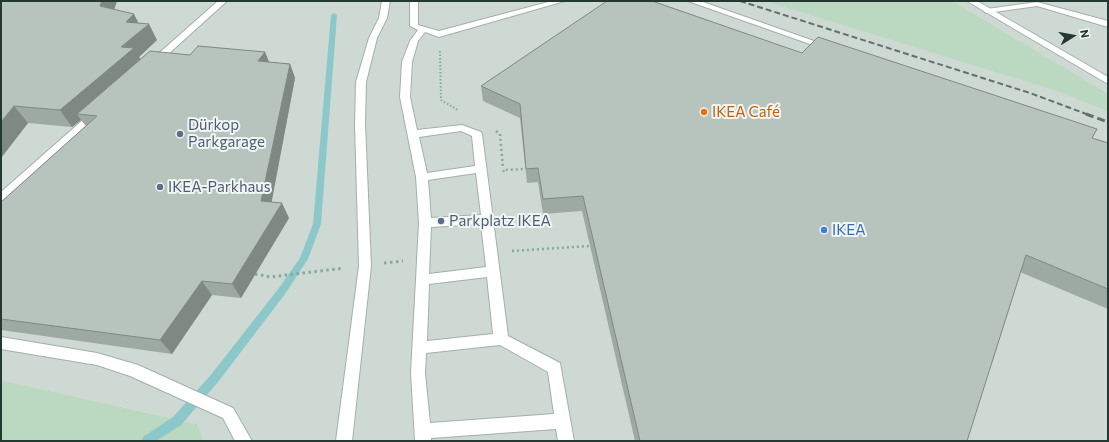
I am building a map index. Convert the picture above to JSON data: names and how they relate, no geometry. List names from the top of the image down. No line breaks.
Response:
{"places":["IKEA Café","Dürkop Parkgarage","IKEA-Parkhaus","Parkplatz IKEA","IKEA"],"north":"right"}
